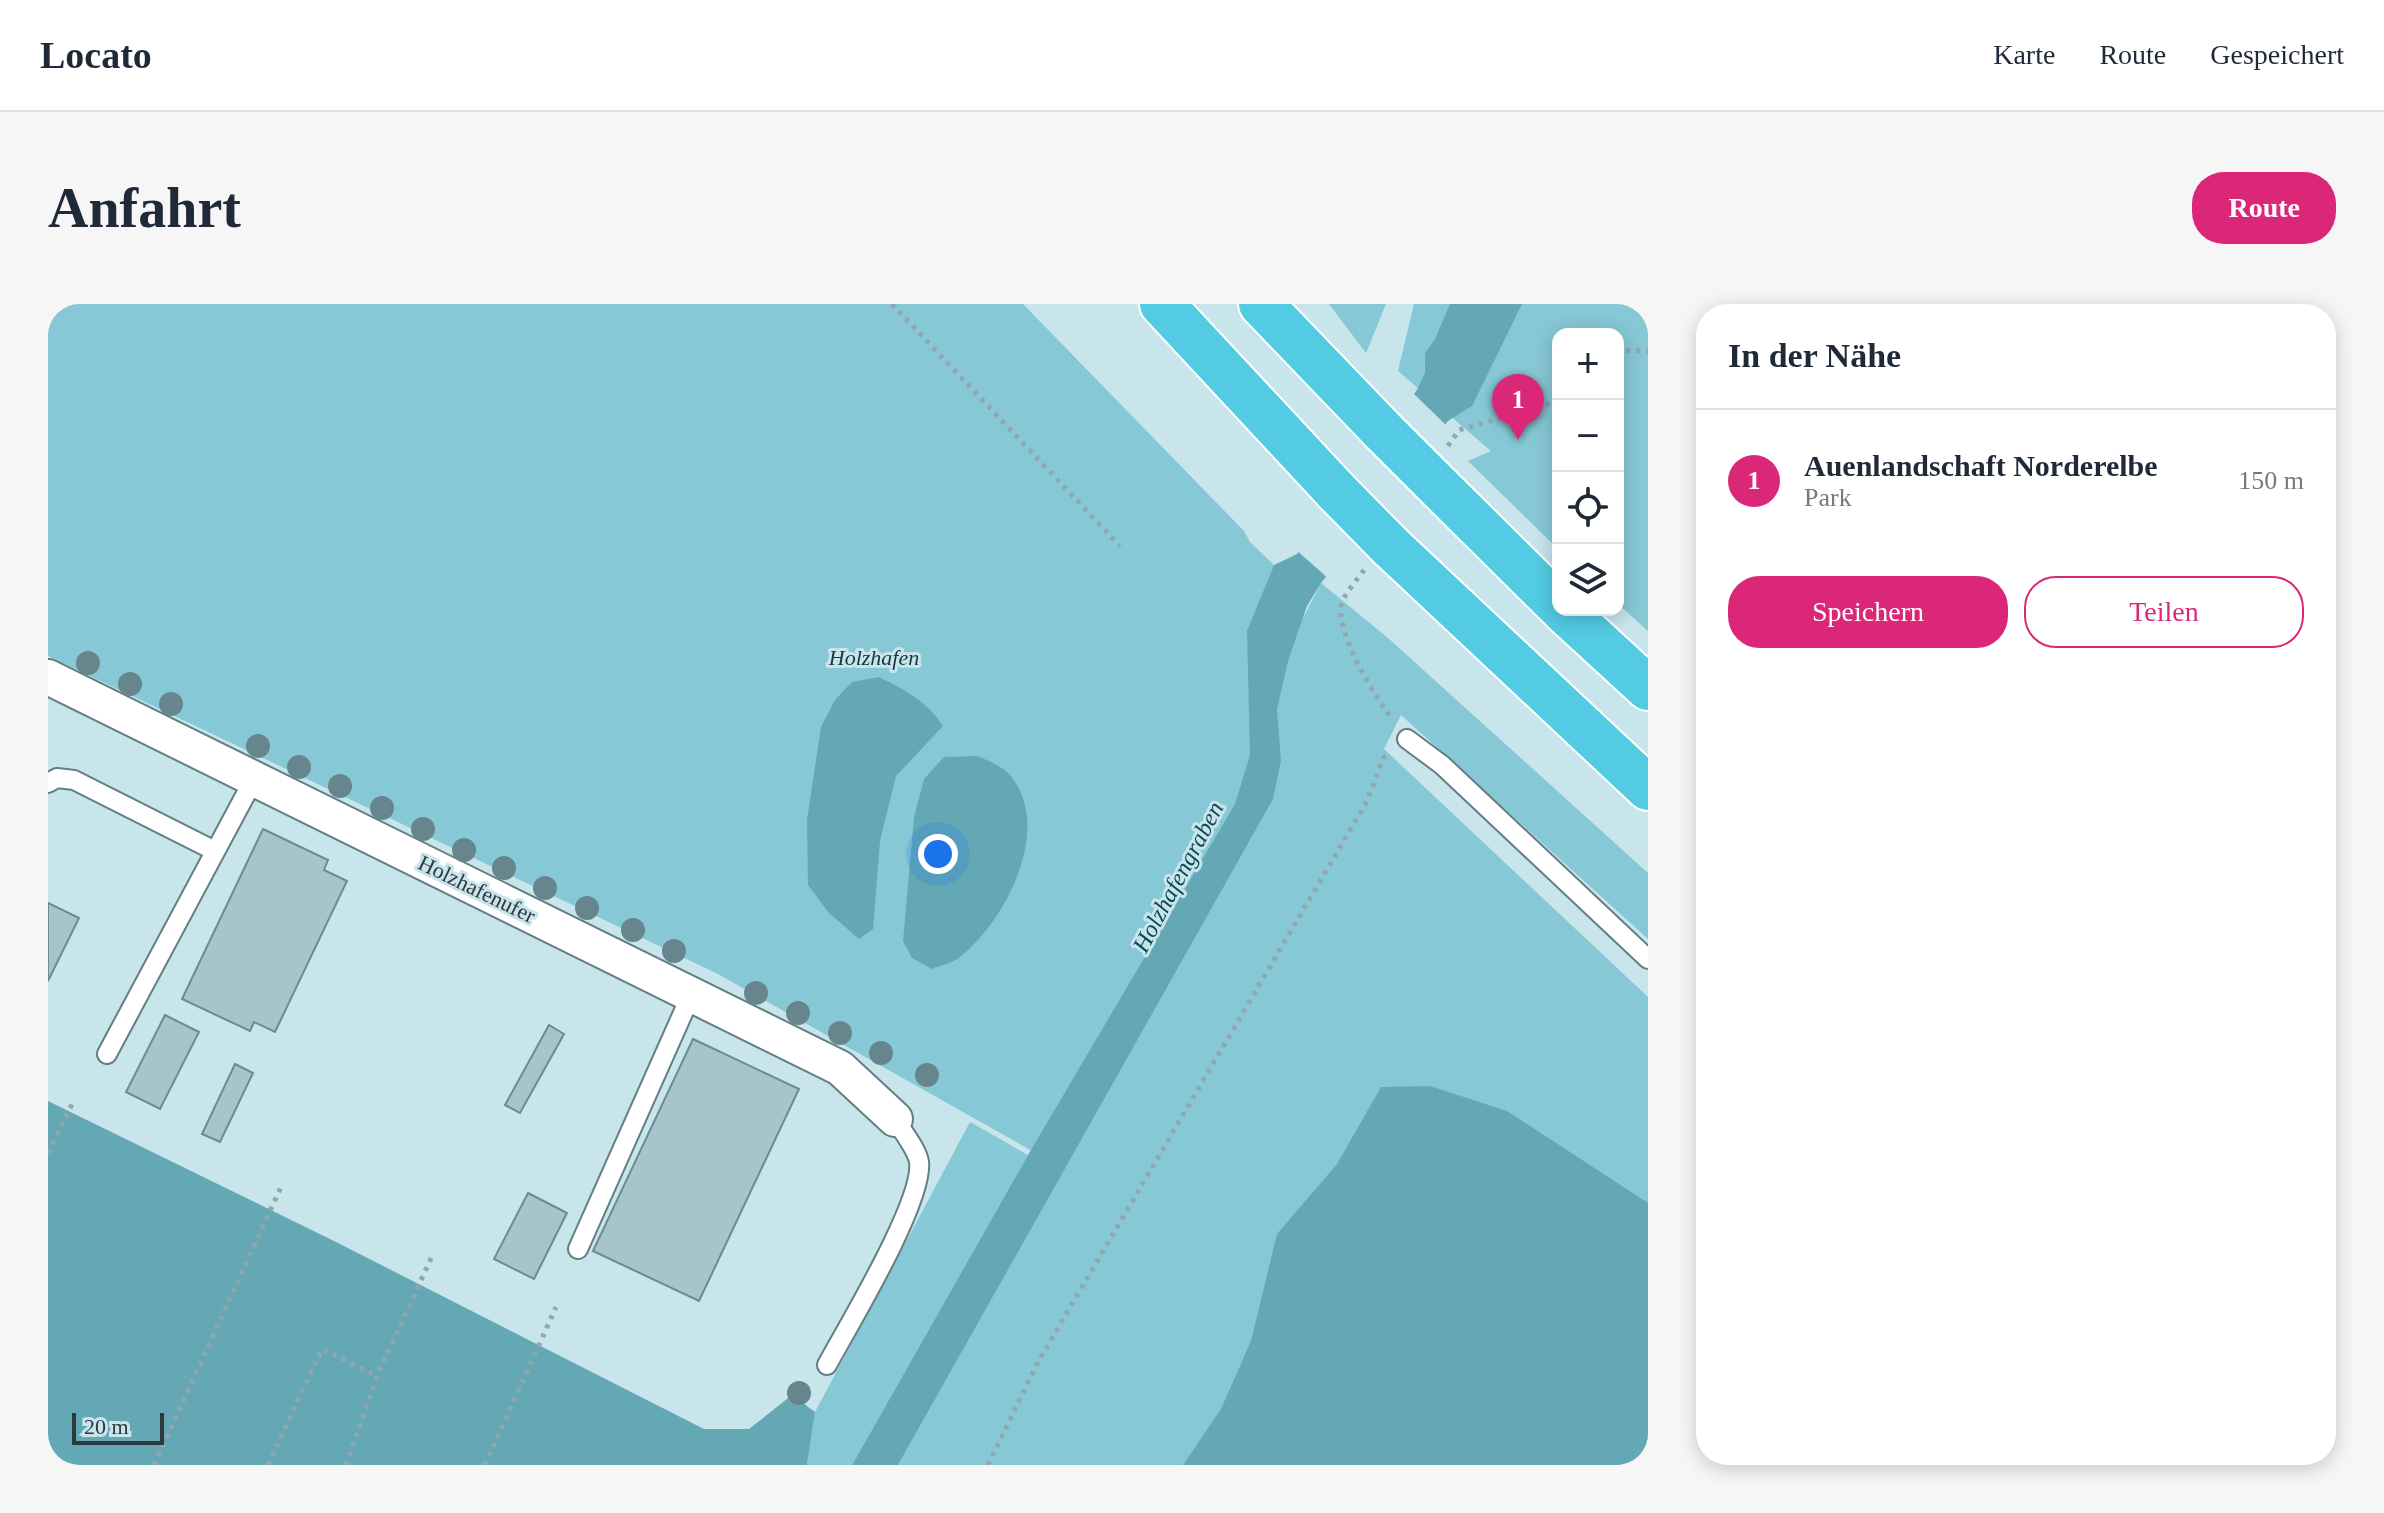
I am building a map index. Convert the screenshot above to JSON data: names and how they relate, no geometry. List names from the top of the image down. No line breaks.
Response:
{"streets":{"street":["Holzhafenufer"]},"water":["Holzhafengraben"],"parks":["Holzhafen"],"scale_bar":"20 m","page":{"header":"Locato","nav":["Karte","Route","Gespeichert"],"buttons":["Route",["Speichern","Teilen"]],"title":"Anfahrt","heading":"In der Nähe","map_buttons":["+","−"],"pins":"1","list":[{"mark":"1","name":"Auenlandschaft Norderelbe","note":"Park","value":"150 m"}],"scale":"20 m"}}
